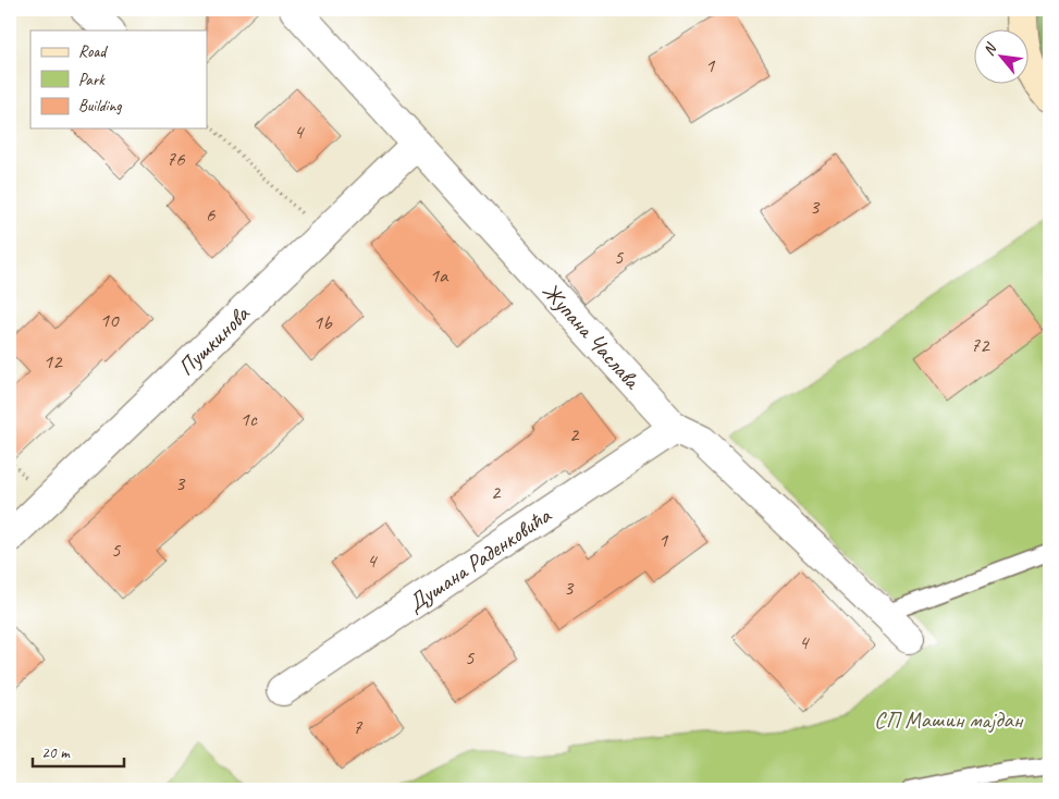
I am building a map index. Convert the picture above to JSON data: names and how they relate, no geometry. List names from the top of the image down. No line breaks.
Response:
{"streets":{"street":["Жупана Часлава","Пушкинова","Душана Раденковића"]},"crossings":[["Жупана Часлава","Пушкинова"],["Жупана Часлава","Душана Раденковића"]],"parks":["СП Машин мајдан"],"house_numbers":["1","4","76","3","6","5","1a","10","1b","72","12","1c","2","3","2","1","5","4","3","4","5","7"],"legend":["Road","Park","Building"],"scale_bar":"20 m","north":"top left"}
